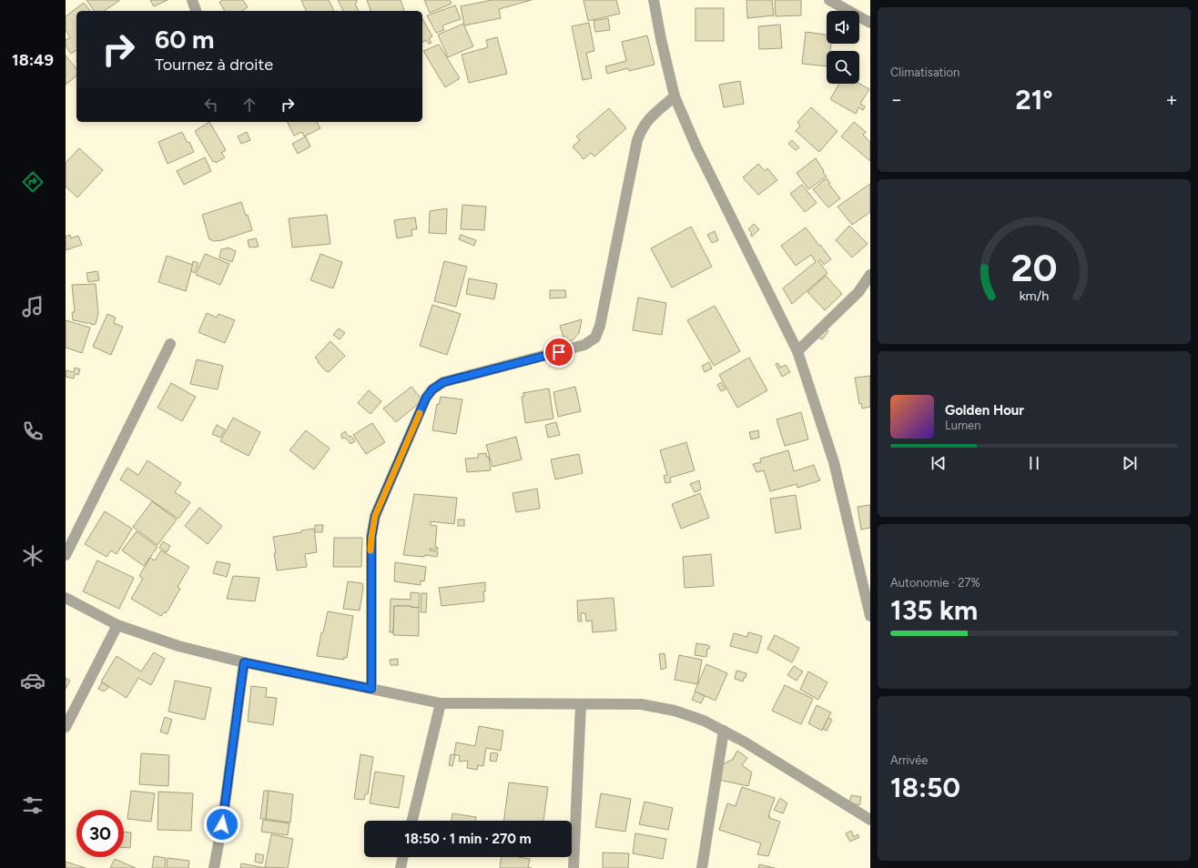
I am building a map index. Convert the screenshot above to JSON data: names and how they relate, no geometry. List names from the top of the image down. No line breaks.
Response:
{"page":{"tabs":"18:49","tile":["Climatisation",["Autonomie · 27%","135 km"],["Arrivée","18:50"]],"turn":["60 m","Tournez à droite"],"heat":["−","21°","+"],"song":["Golden Hour","Lumen"],"limit":"30","trip":"18:50 · 1 min · 270 m","gauge":["20","km/h"]}}
